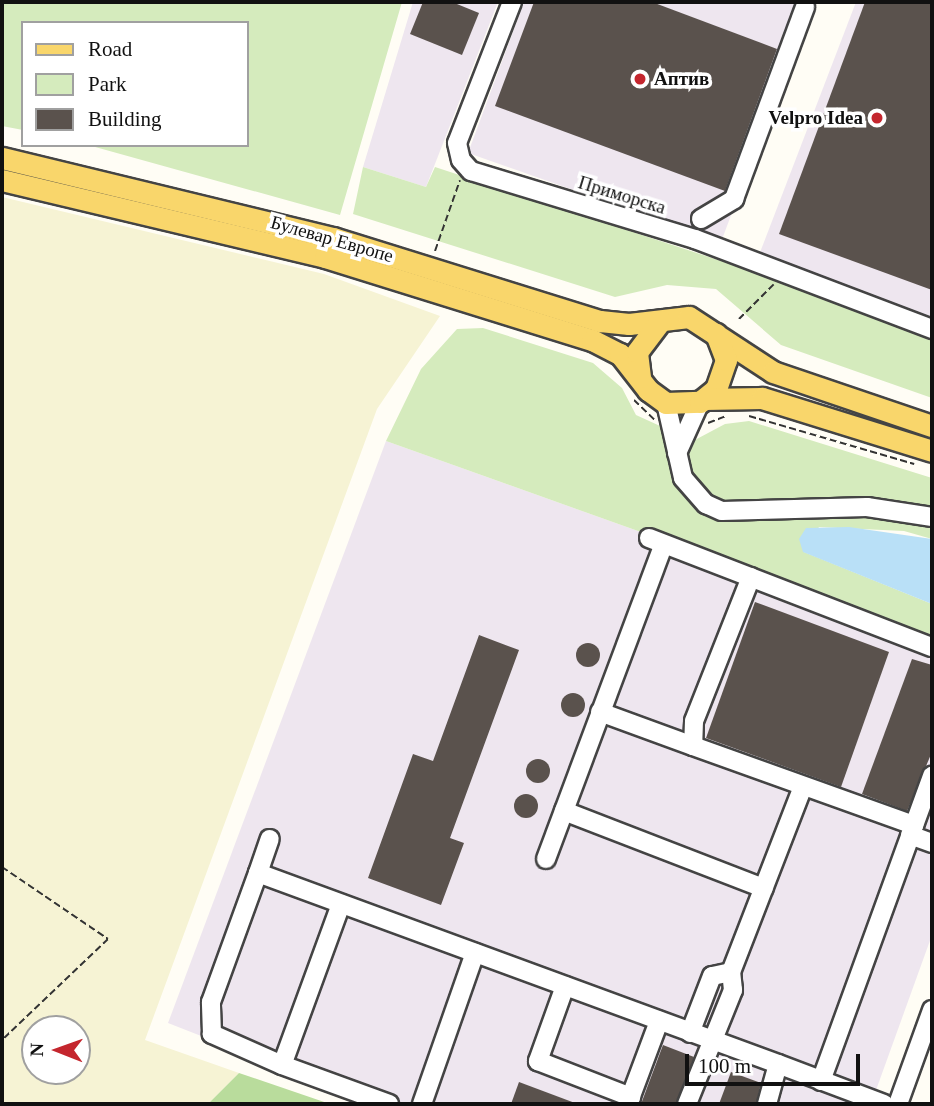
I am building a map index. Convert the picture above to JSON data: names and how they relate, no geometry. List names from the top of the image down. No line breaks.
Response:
{"streets":{"main road":["Булевар Европе"],"street":["Приморска"]},"places":["Аптив","Velpro Idea"],"legend":["Road","Park","Building"],"scale_bar":"100 m","north":"left"}
